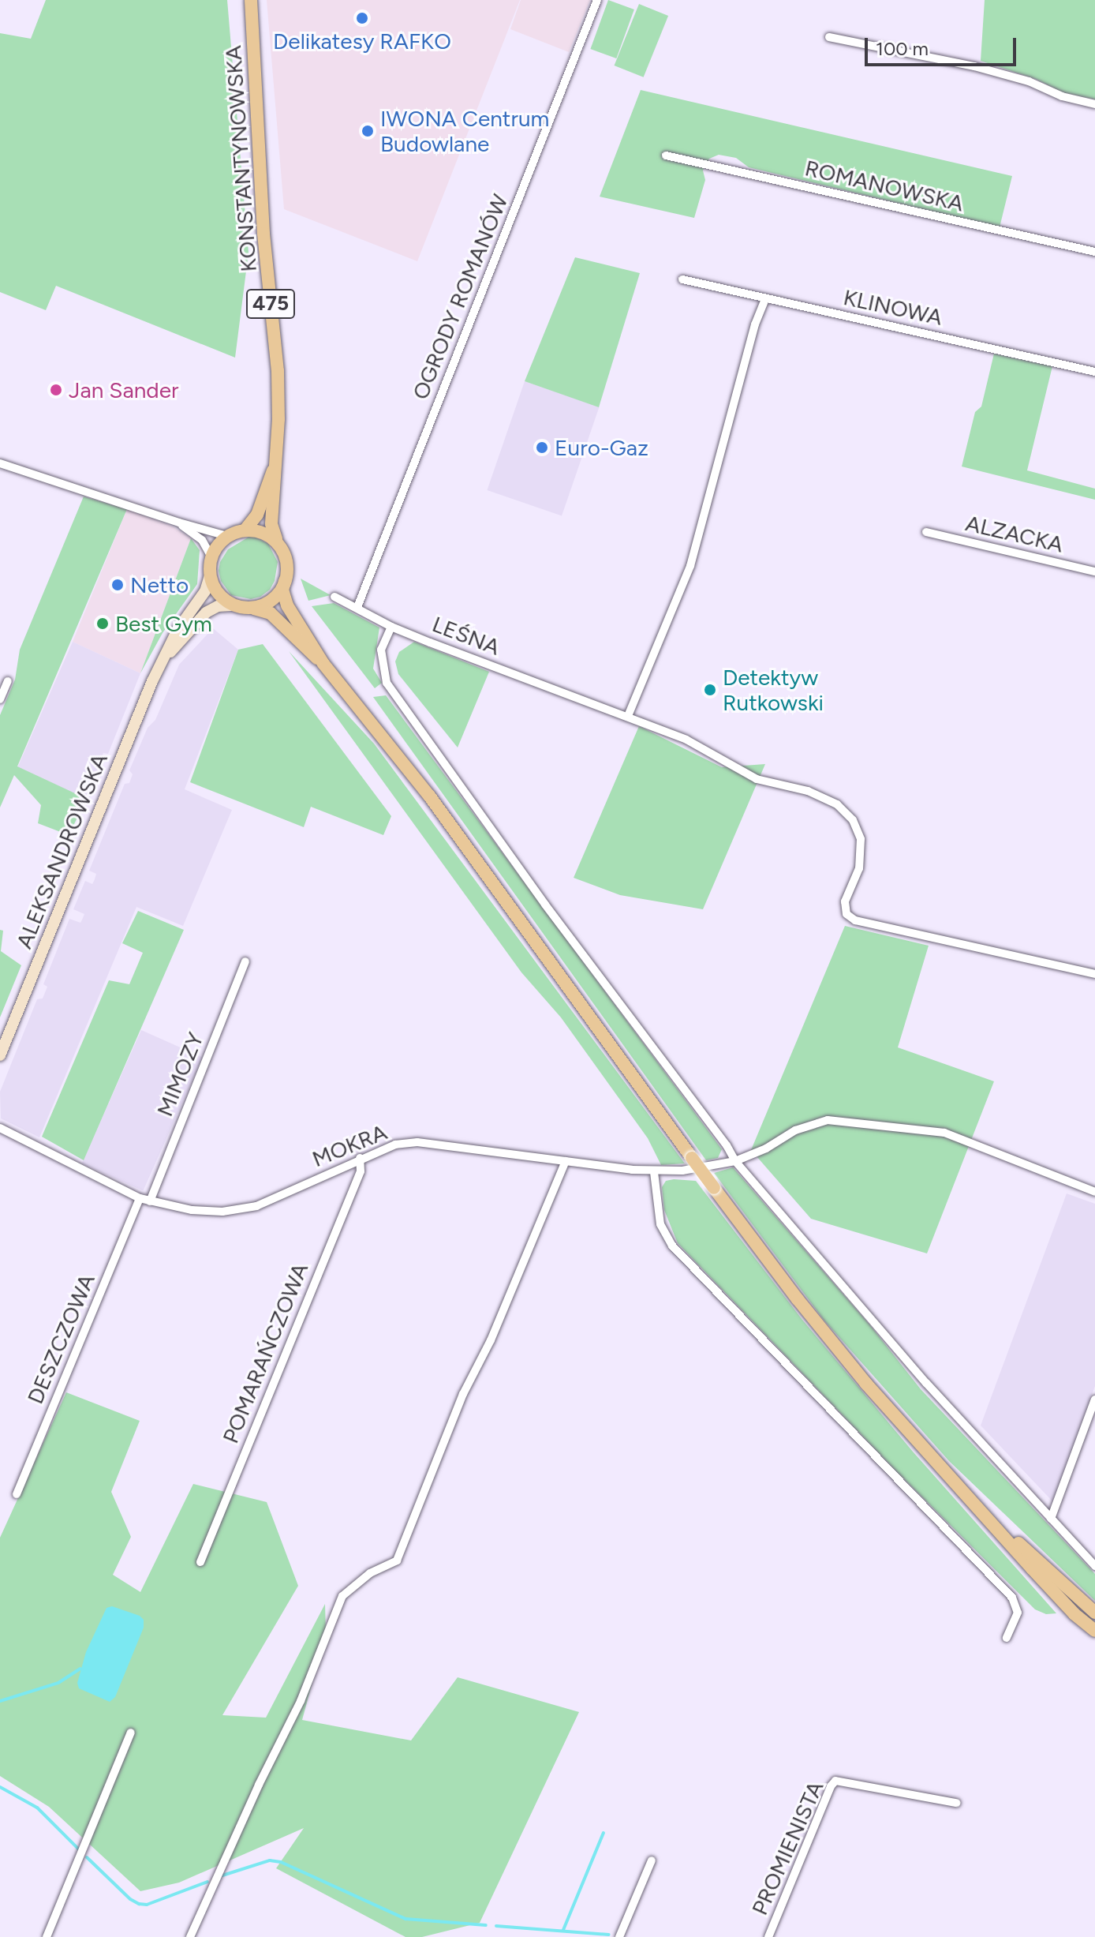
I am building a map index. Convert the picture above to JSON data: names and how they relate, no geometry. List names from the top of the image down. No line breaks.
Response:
{"streets":{"main road":["KONSTANTYNOWSKA","475","ALEKSANDROWSKA"],"street":["ROMANOWSKA","OGRODY ROMANÓW","KLINOWA","ALZACKA","LEŚNA","MIMOZY","MOKRA","DESZCZOWA","POMARAŃCZOWA","PROMIENISTA"]},"crossings":[["KONSTANTYNOWSKA","475"],["KONSTANTYNOWSKA","ALEKSANDROWSKA"],["OGRODY ROMANÓW","LEŚNA"],["475","ALEKSANDROWSKA"],["MIMOZY","MOKRA"],["MOKRA","DESZCZOWA"],["MOKRA","POMARAŃCZOWA"]],"places":["Delikatesy RAFKO","IWONA Centrum Budowlane","Jan Sander","Euro-Gaz","Netto","Best Gym","Detektyw Rutkowski"],"scale_bar":"100 m"}
